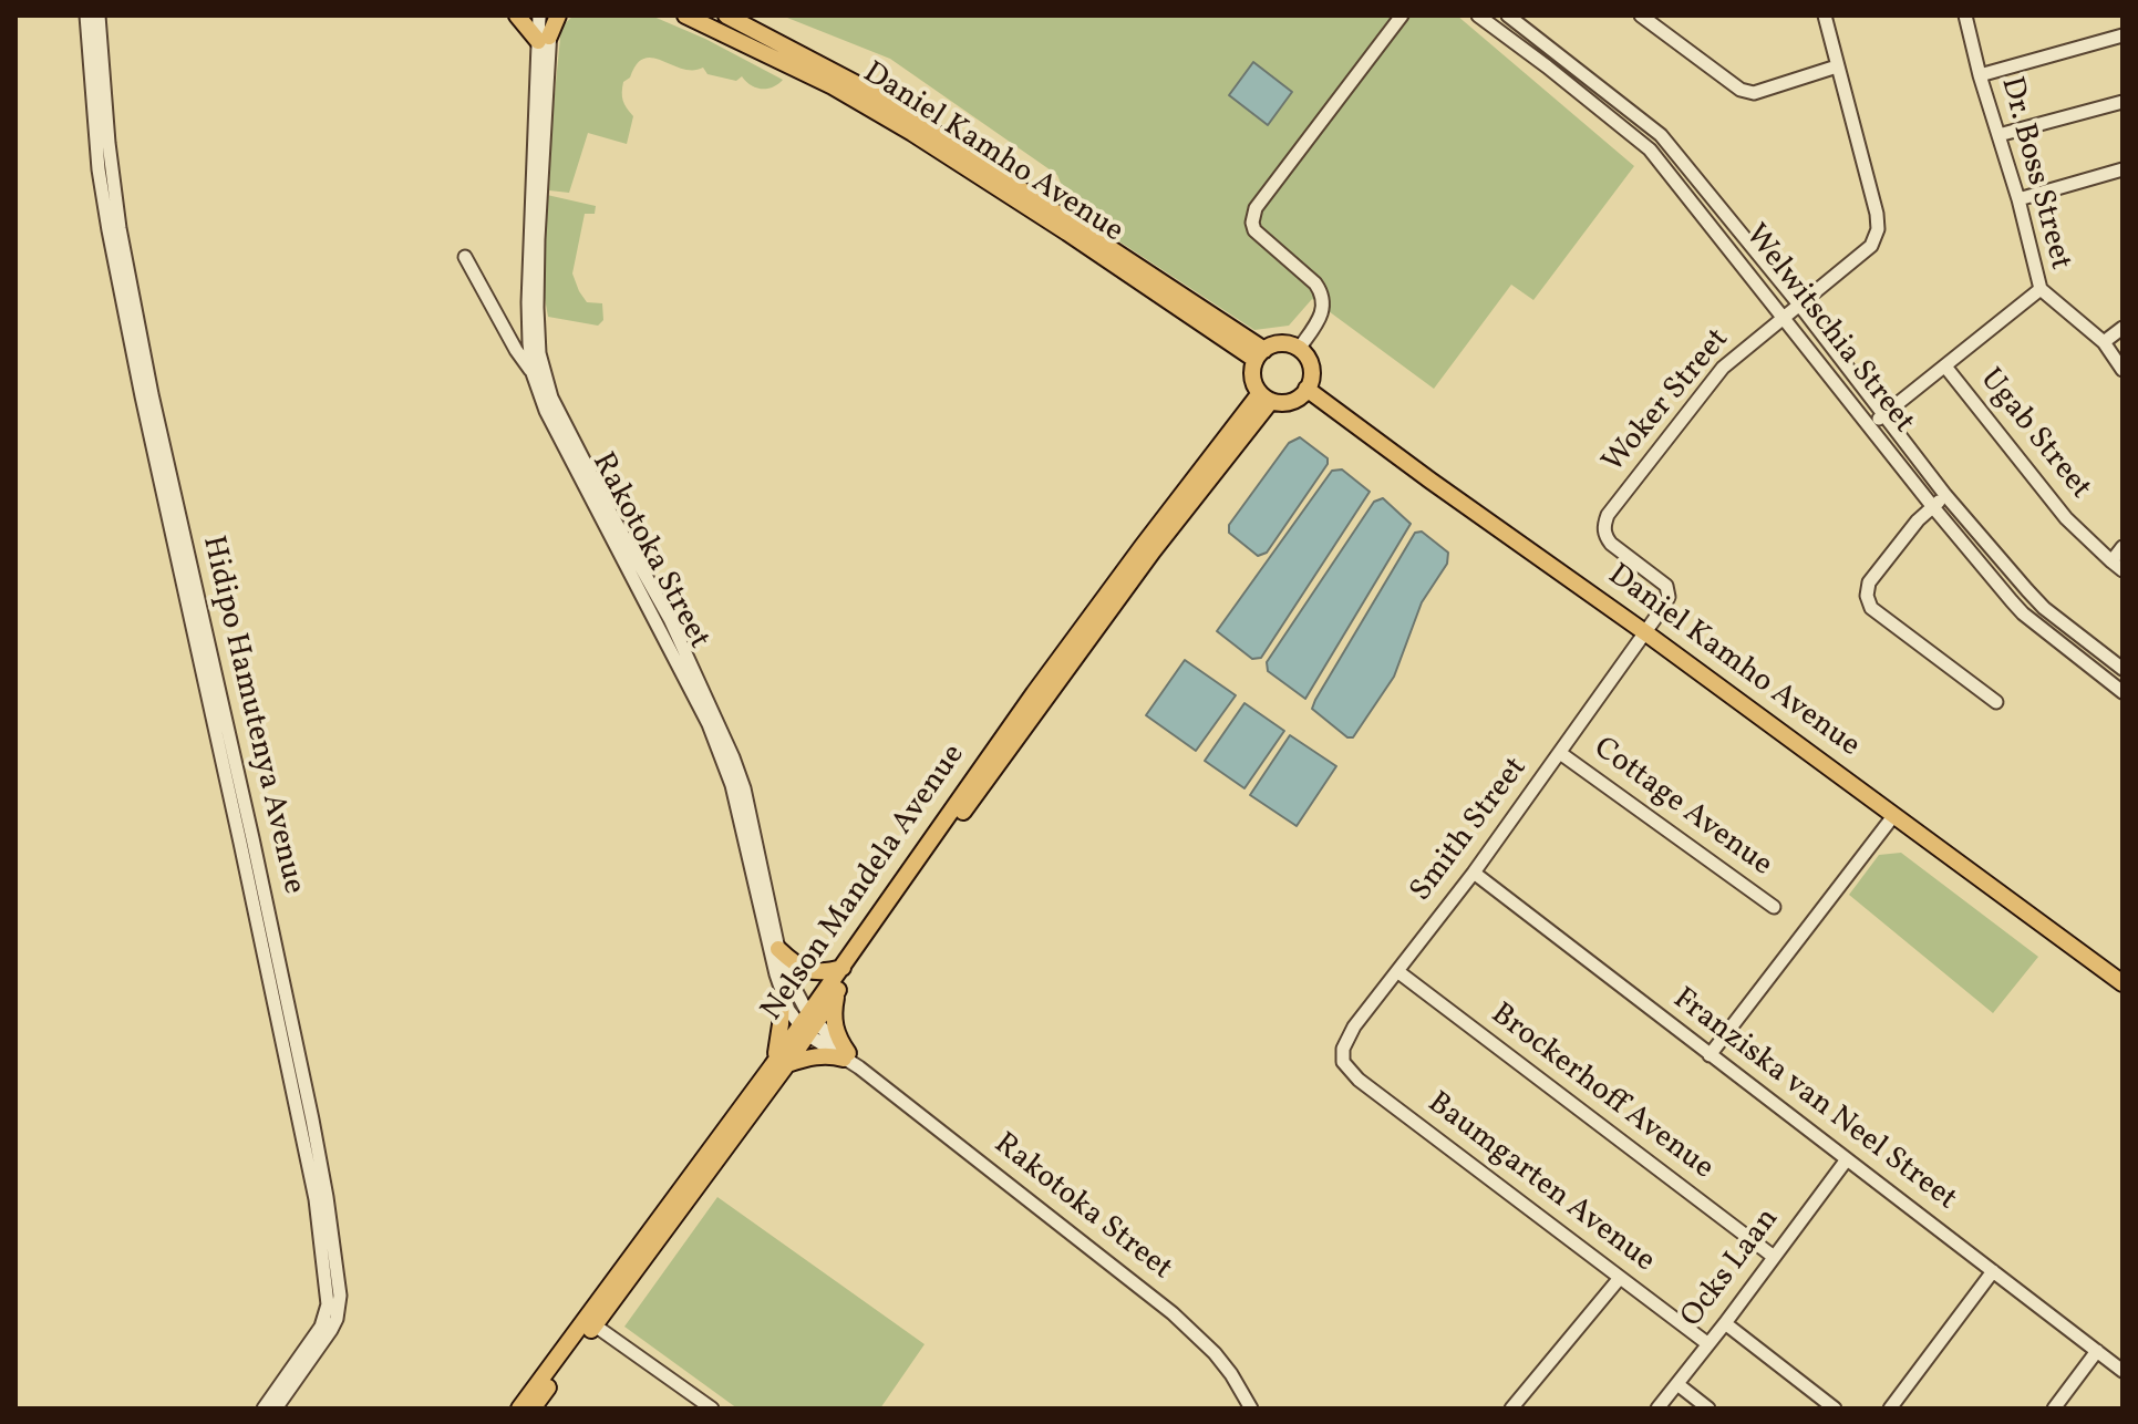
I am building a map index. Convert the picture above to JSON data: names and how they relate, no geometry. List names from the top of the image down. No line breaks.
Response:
{"streets":{"main road":["Daniel Kamho Avenue","Nelson Mandela Avenue"],"street":["Dr. Boss Street","Welwitschia Street","Woker Street","Ugab Street","Rakotoka Street","Hidipo Hamutenya Avenue","Cottage Avenue","Smith Street","Brockerhoff Avenue","Franziska van Neel Street","Baumgarten Avenue","Ocks Laan"]},"crossings":[["Daniel Kamho Avenue","Woker Street"],["Daniel Kamho Avenue","Smith Street"],["Daniel Kamho Avenue","Nelson Mandela Avenue"],["Dr. Boss Street","Welwitschia Street"],["Dr. Boss Street","Ugab Street"],["Welwitschia Street","Woker Street"],["Woker Street","Smith Street"],["Rakotoka Street","Nelson Mandela Avenue"],["Cottage Avenue","Smith Street"],["Smith Street","Brockerhoff Avenue"],["Smith Street","Franziska van Neel Street"],["Smith Street","Baumgarten Avenue"],["Brockerhoff Avenue","Ocks Laan"],["Franziska van Neel Street","Ocks Laan"],["Baumgarten Avenue","Ocks Laan"]]}
